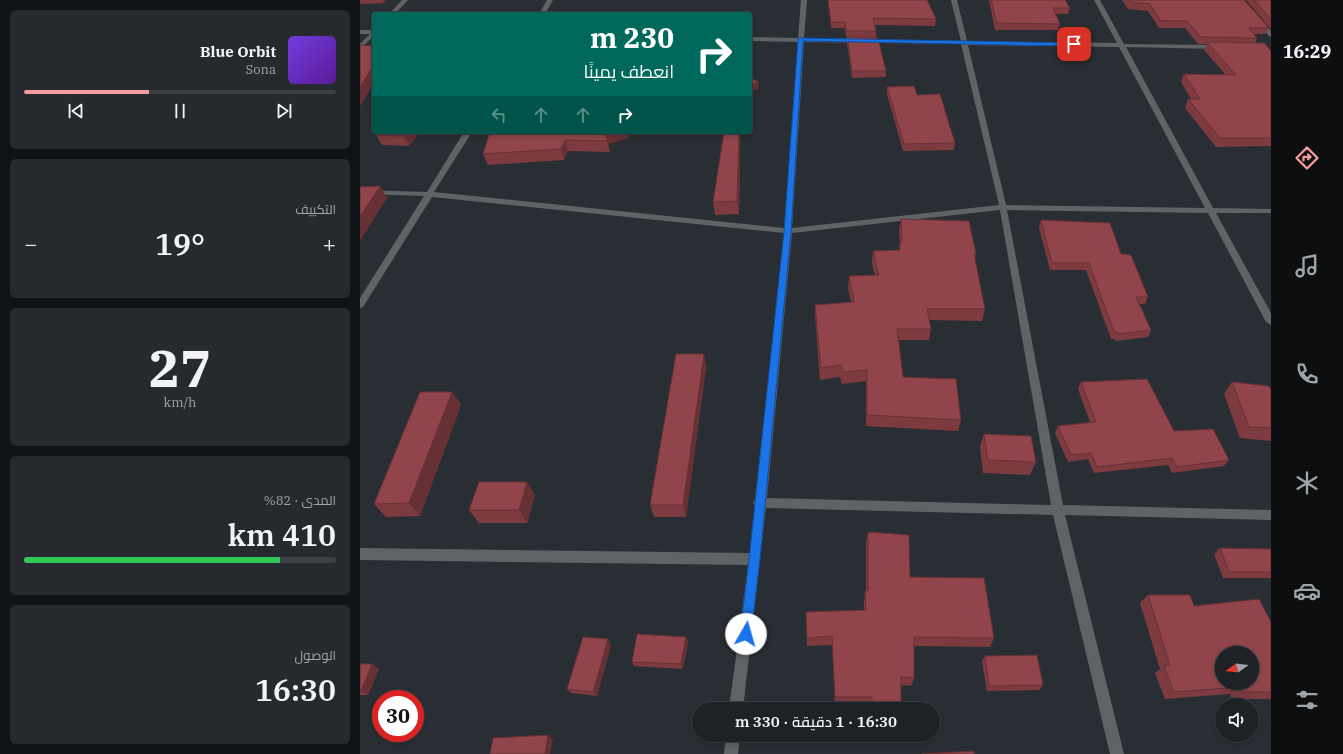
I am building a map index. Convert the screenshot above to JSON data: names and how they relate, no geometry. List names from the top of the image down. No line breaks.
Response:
{"north":"left","page":{"tabs":"16:29","turn":["230 m","انعطف يمينًا"],"song":["Blue Orbit","Sona"],"tile":["التكييف",["27","km/h"],["المدى · 82%","410 km"],["الوصول","16:30"]],"heat":["−","19°","+"],"limit":"30","trip":"16:30 · 1 دقيقة · 330 m"}}
